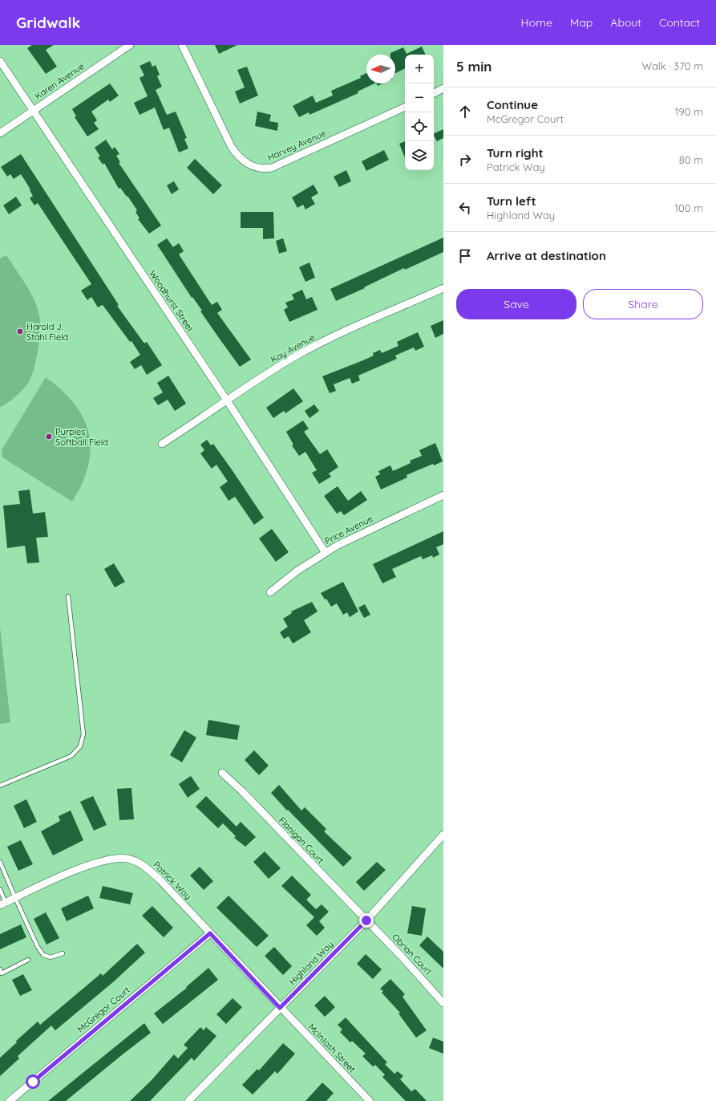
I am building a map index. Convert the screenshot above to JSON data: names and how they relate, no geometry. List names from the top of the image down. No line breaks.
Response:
{"streets":{"street":["Karen Avenue","Harvey Avenue","Woodhurst Street","Kay Avenue","Price Avenue","Flanigan Court","Patrick Way","Obrian Court","Highland Way","McGregor Court","McIntosh Street"]},"crossings":[["Karen Avenue","Woodhurst Street"],["Woodhurst Street","Kay Avenue"],["Woodhurst Street","Price Avenue"],["Flanigan Court","Obrian Court"],["Flanigan Court","Highland Way"],["Patrick Way","Highland Way"],["Patrick Way","McGregor Court"],["Patrick Way","McIntosh Street"],["Obrian Court","Highland Way"],["Highland Way","McIntosh Street"]],"places":["Harold J. Stahl Field","Purples Softball Field"],"north":"left","page":{"header":"Gridwalk","nav":["Home","Map","About","Contact"],"heading":["5 min","Walk · 370 m"],"map_buttons":["+","−"],"list":[["Continue","McGregor Court","190 m"],["Turn right","Patrick Way","80 m"],["Turn left","Highland Way","100 m"],"Arrive at destination"],"buttons":["Save","Share"]}}
